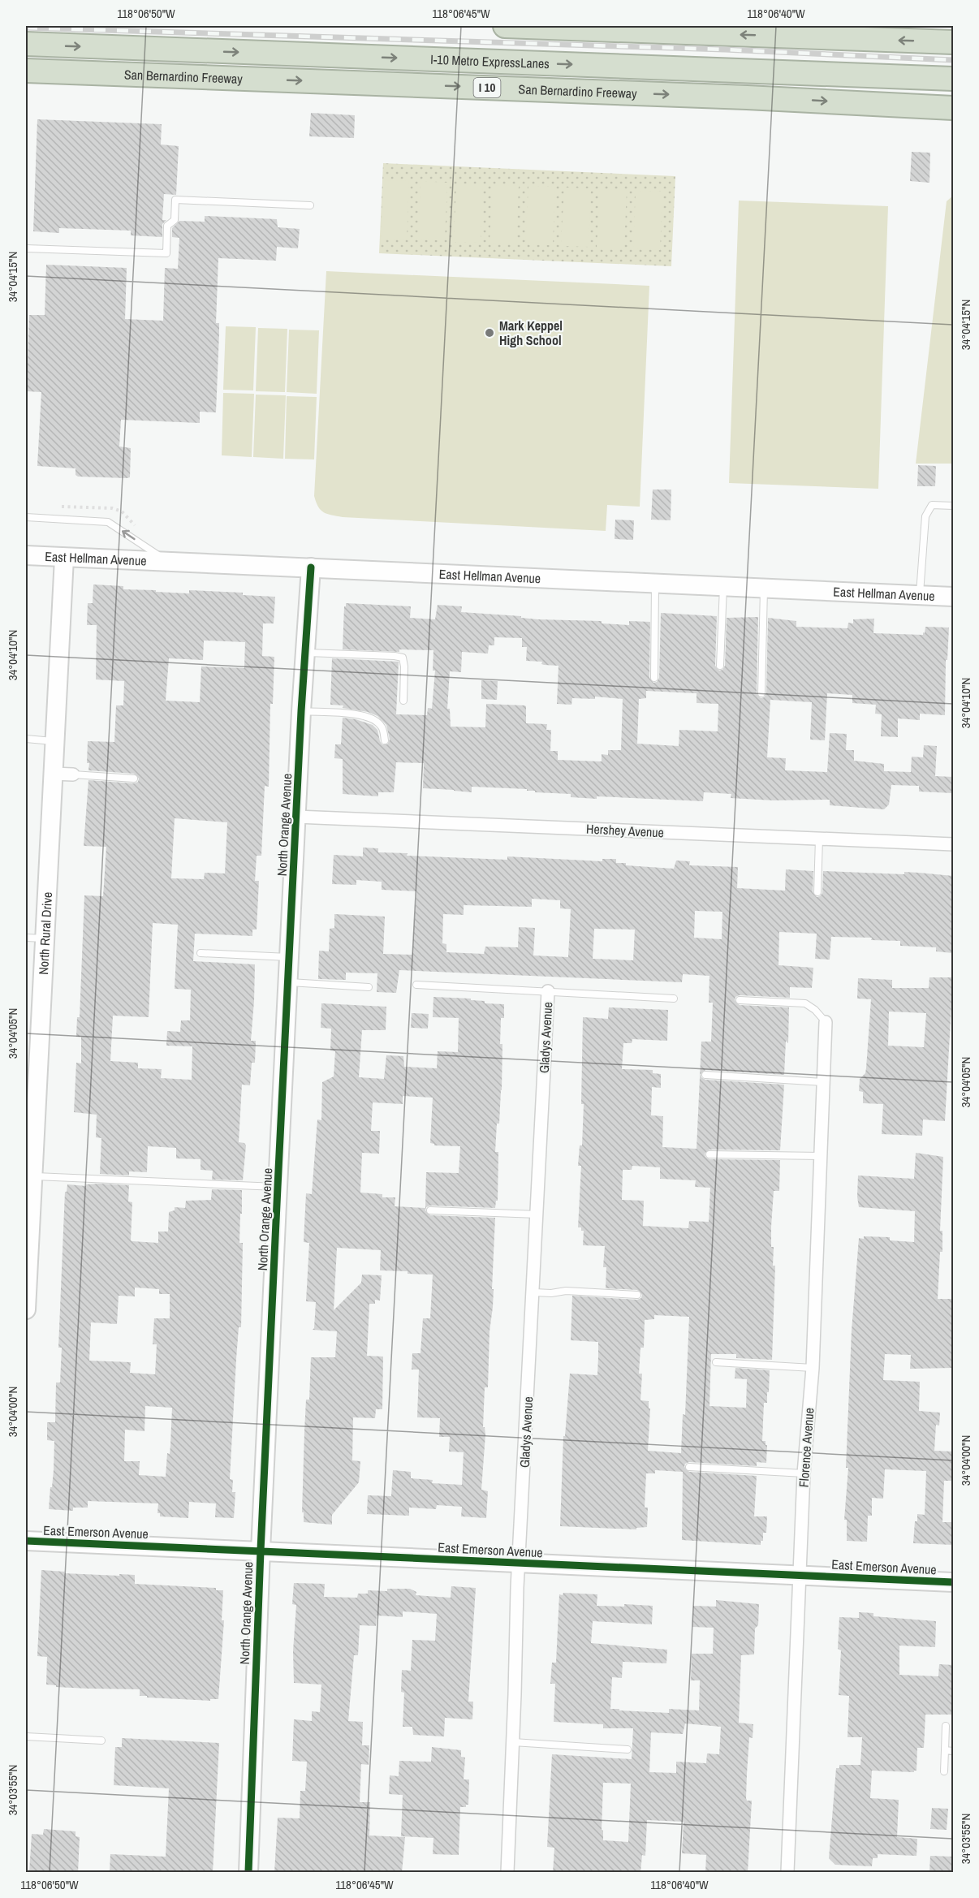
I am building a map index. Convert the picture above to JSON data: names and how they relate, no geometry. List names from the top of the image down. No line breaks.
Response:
{"streets":{"highway":["I-10 Metro ExpressLanes","San Bernardino Freeway","I 10"],"street":["East Hellman Avenue","North Orange Avenue","Hershey Avenue","North Rural Drive","Gladys Avenue","Florence Avenue","East Emerson Avenue"]},"crossings":[["East Hellman Avenue","North Orange Avenue"],["East Hellman Avenue","North Rural Drive"],["North Orange Avenue","Hershey Avenue"],["North Orange Avenue","East Emerson Avenue"],["Gladys Avenue","East Emerson Avenue"],["Florence Avenue","East Emerson Avenue"]],"places":["Mark Keppel High School"],"coordinates":["118°06'50\"W","118°06'45\"W","118°06'40\"W","34°04'15\"N","34°04'10\"N","34°04'05\"N","34°04'00\"N","34°03'55\"N"]}
